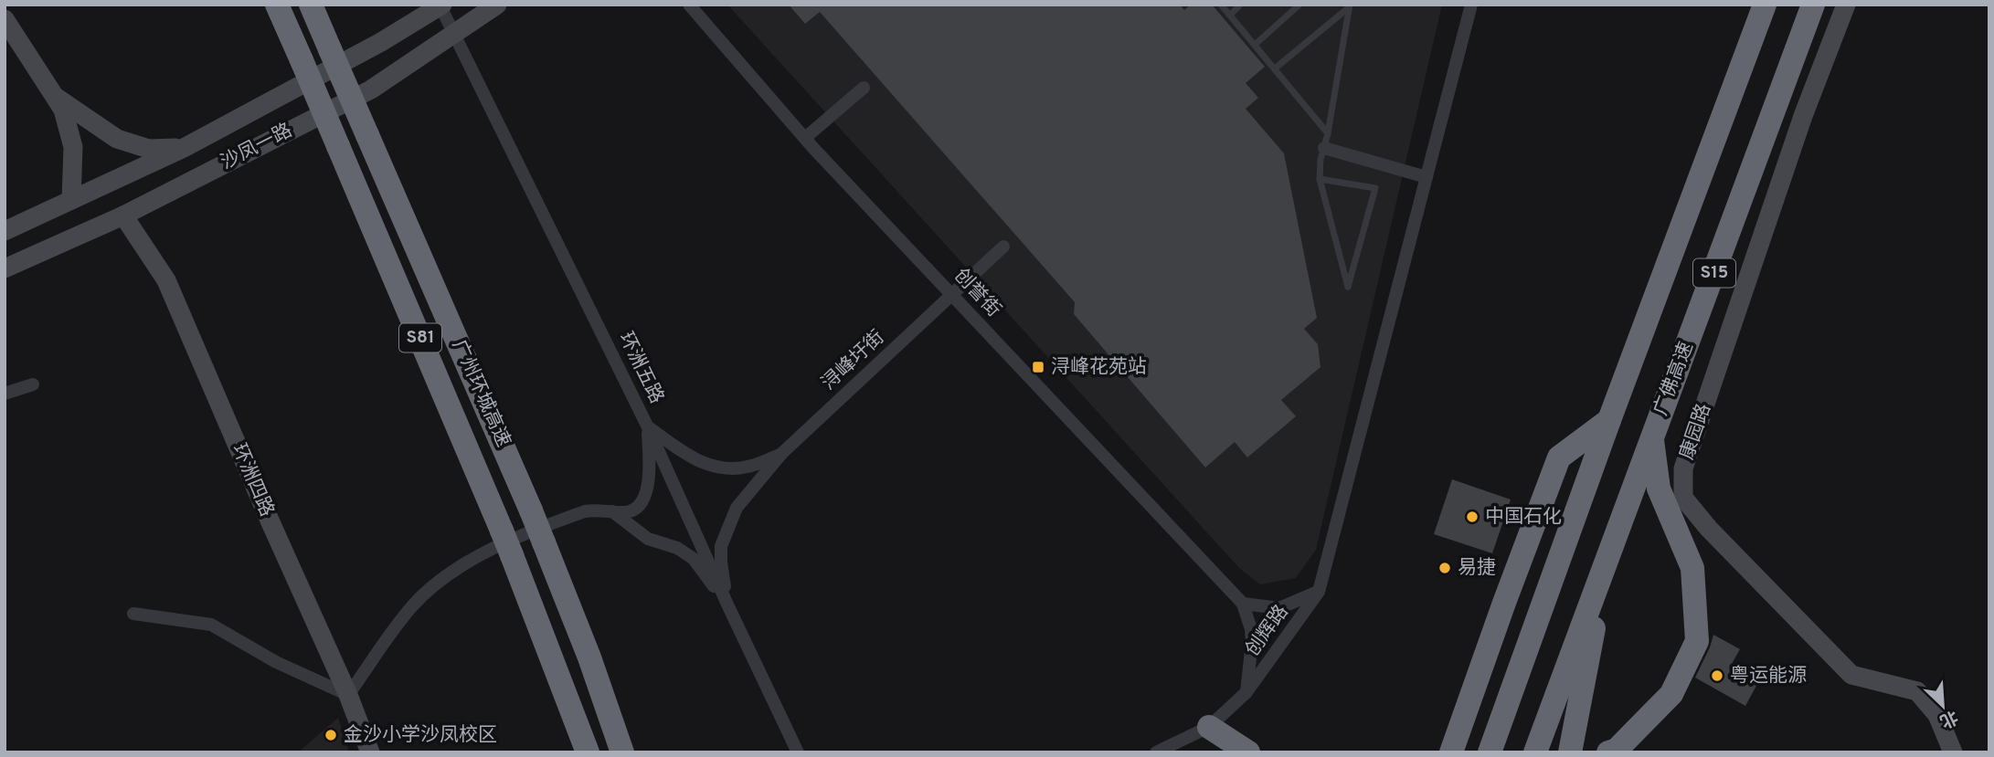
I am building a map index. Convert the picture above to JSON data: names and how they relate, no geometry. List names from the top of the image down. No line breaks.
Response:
{"streets":{"highway":["S15","S81","广佛高速","广州环城高速"],"street":["沙凤一路","创誉街","浔峰圩街","环洲五路","康园路","环洲四路","创辉路"]},"crossings":[["沙凤一路","环洲五路"],["沙凤一路","环洲四路"],["创誉街","浔峰圩街"]],"places":{"transit":["浔峰花苑站"],"other":["中国石化","易捷","粤运能源","金沙小学沙凤校区"]},"north":"bottom right"}
